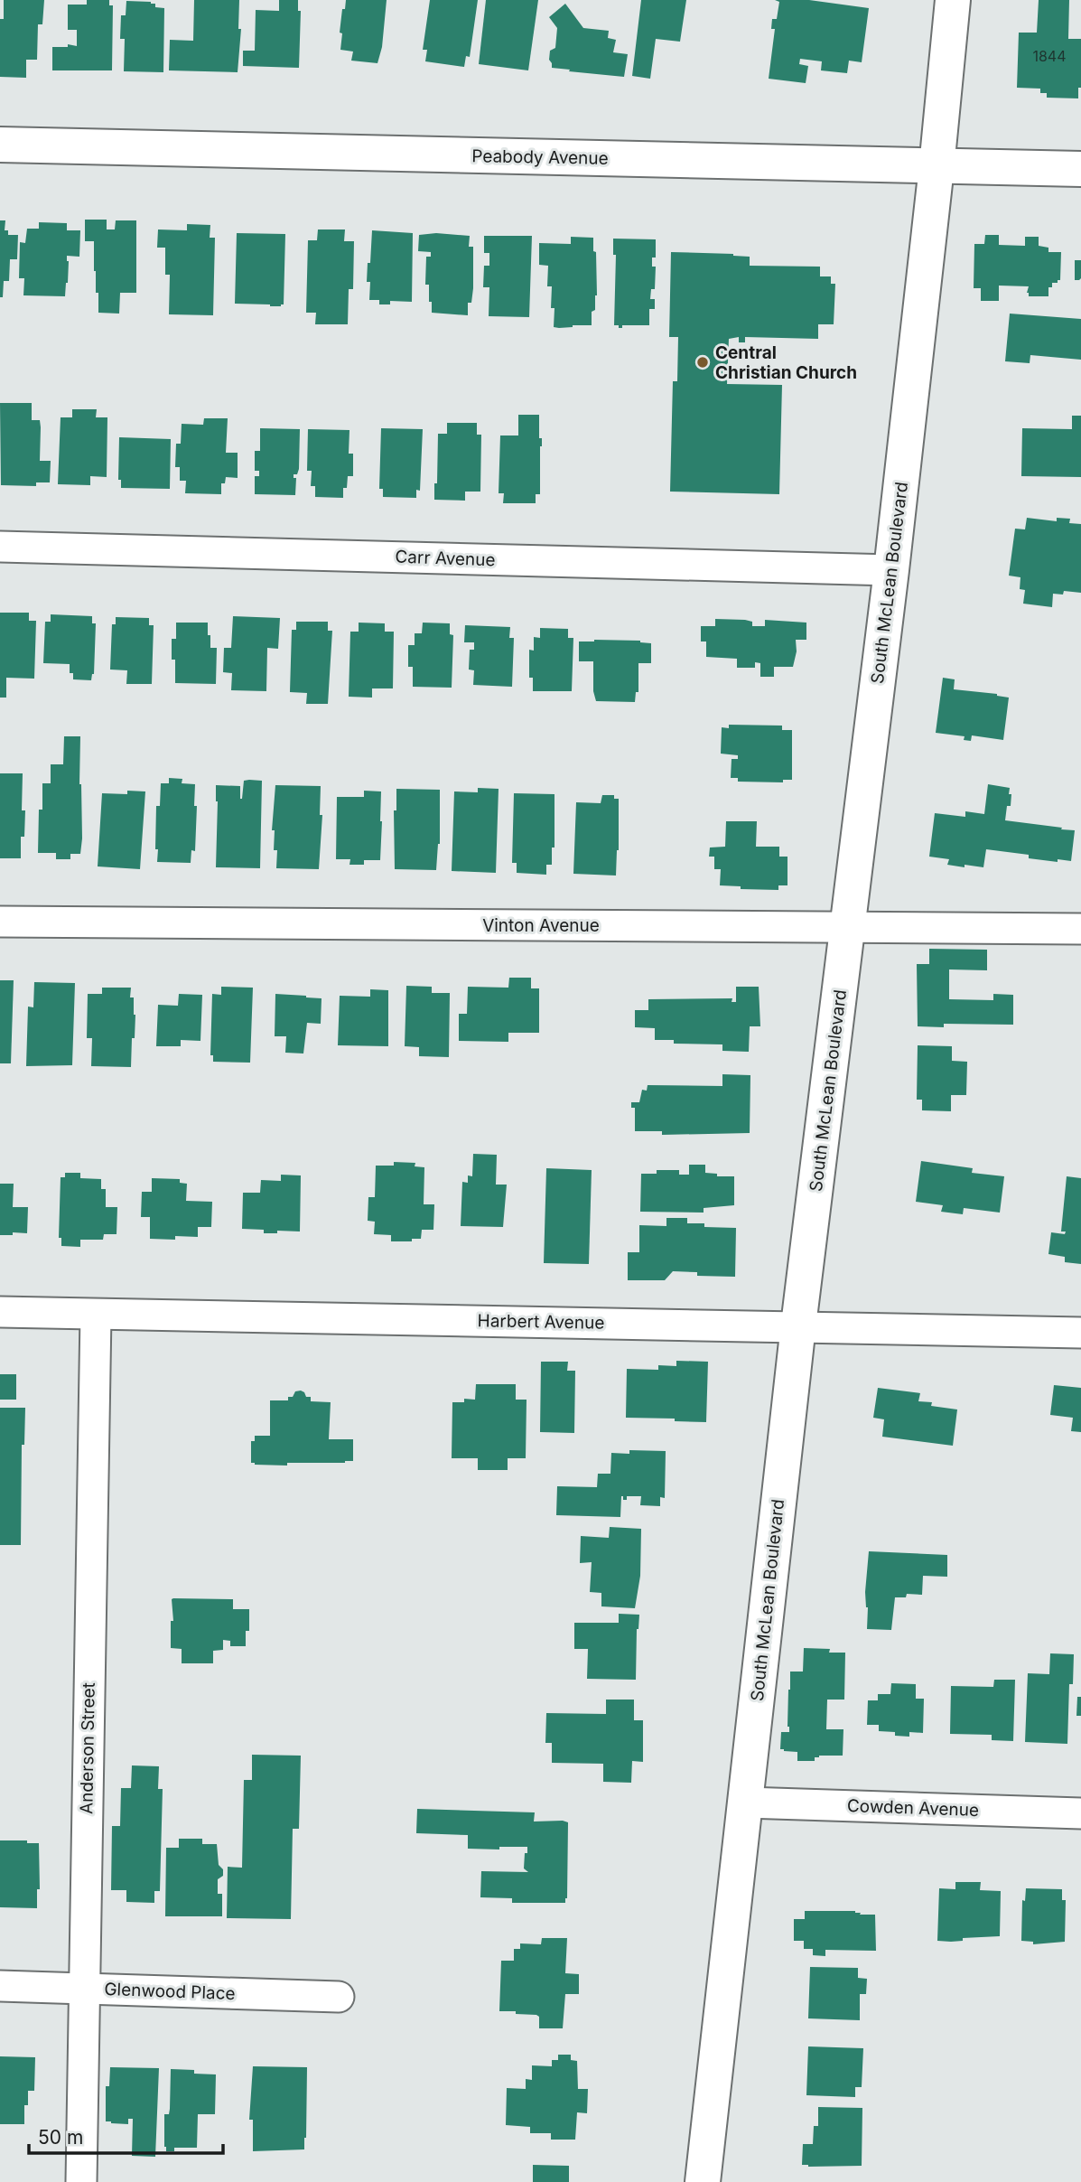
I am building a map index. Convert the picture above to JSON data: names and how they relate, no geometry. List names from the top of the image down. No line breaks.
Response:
{"streets":{"main road":["Peabody Avenue","South McLean Boulevard"],"street":["Carr Avenue","Vinton Avenue","Harbert Avenue","Anderson Street","Cowden Avenue","Glenwood Place"]},"crossings":[["Peabody Avenue","South McLean Boulevard"],["Carr Avenue","South McLean Boulevard"],["South McLean Boulevard","Vinton Avenue"],["South McLean Boulevard","Harbert Avenue"],["South McLean Boulevard","Cowden Avenue"],["Harbert Avenue","Anderson Street"],["Anderson Street","Glenwood Place"]],"places":["Central Christian Church"],"house_numbers":["1844"],"scale_bar":"50 m"}
